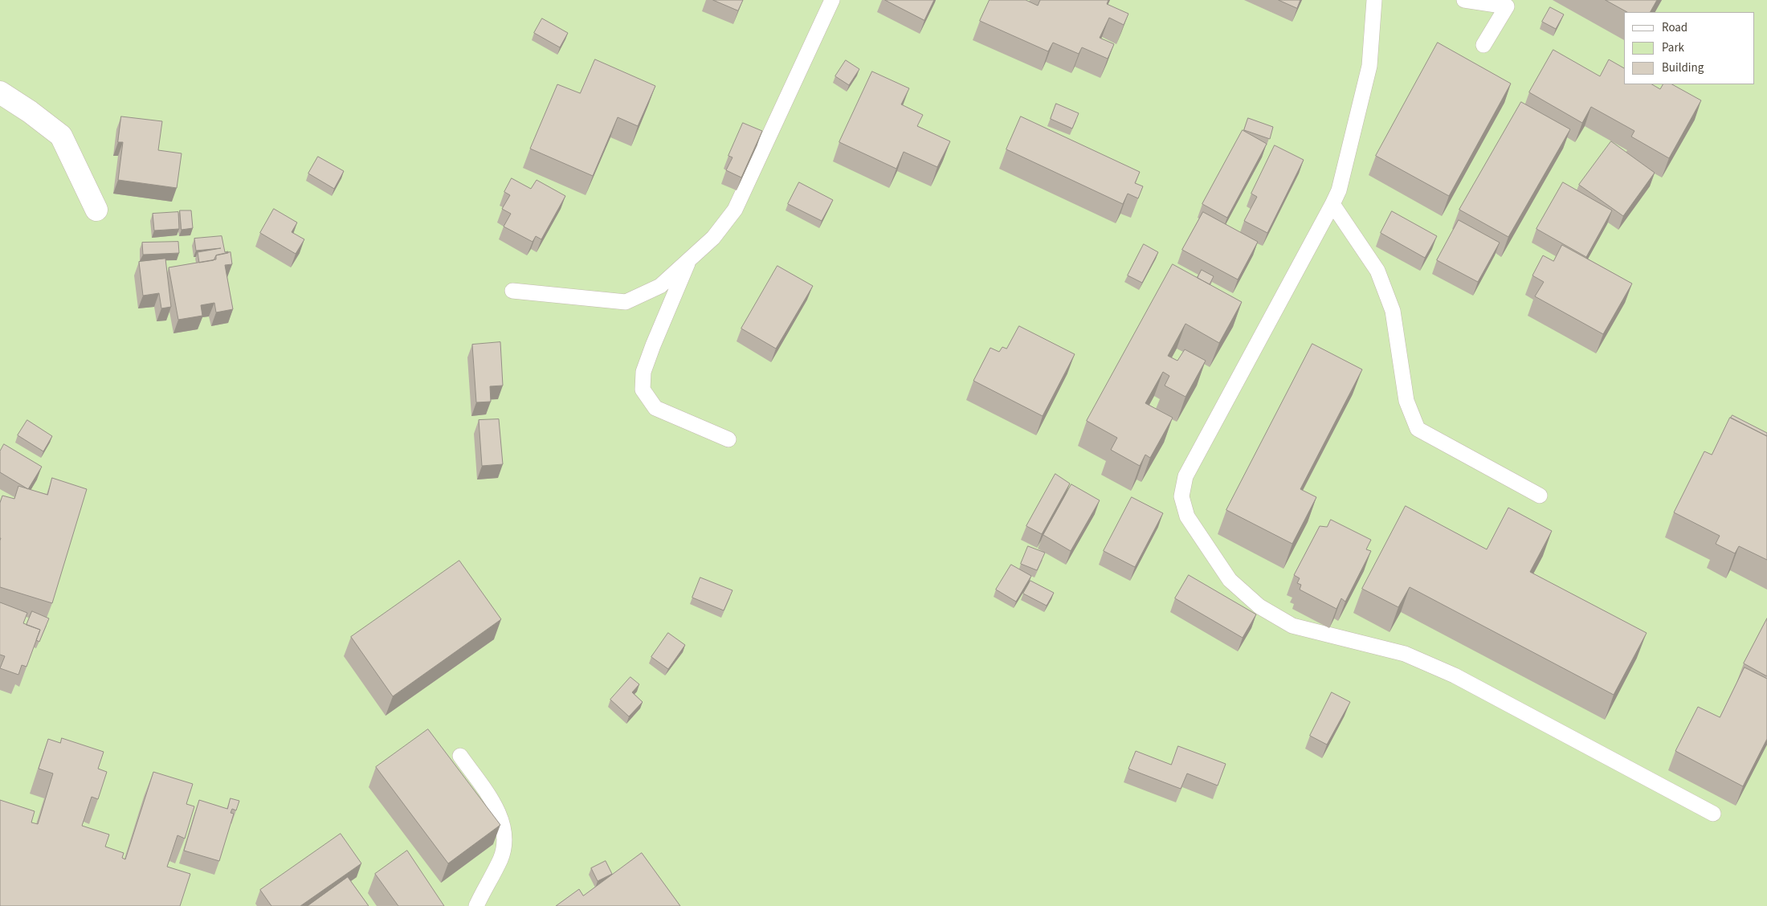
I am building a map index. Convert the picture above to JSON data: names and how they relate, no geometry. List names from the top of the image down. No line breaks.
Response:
{"legend":["Road","Park","Building"]}
